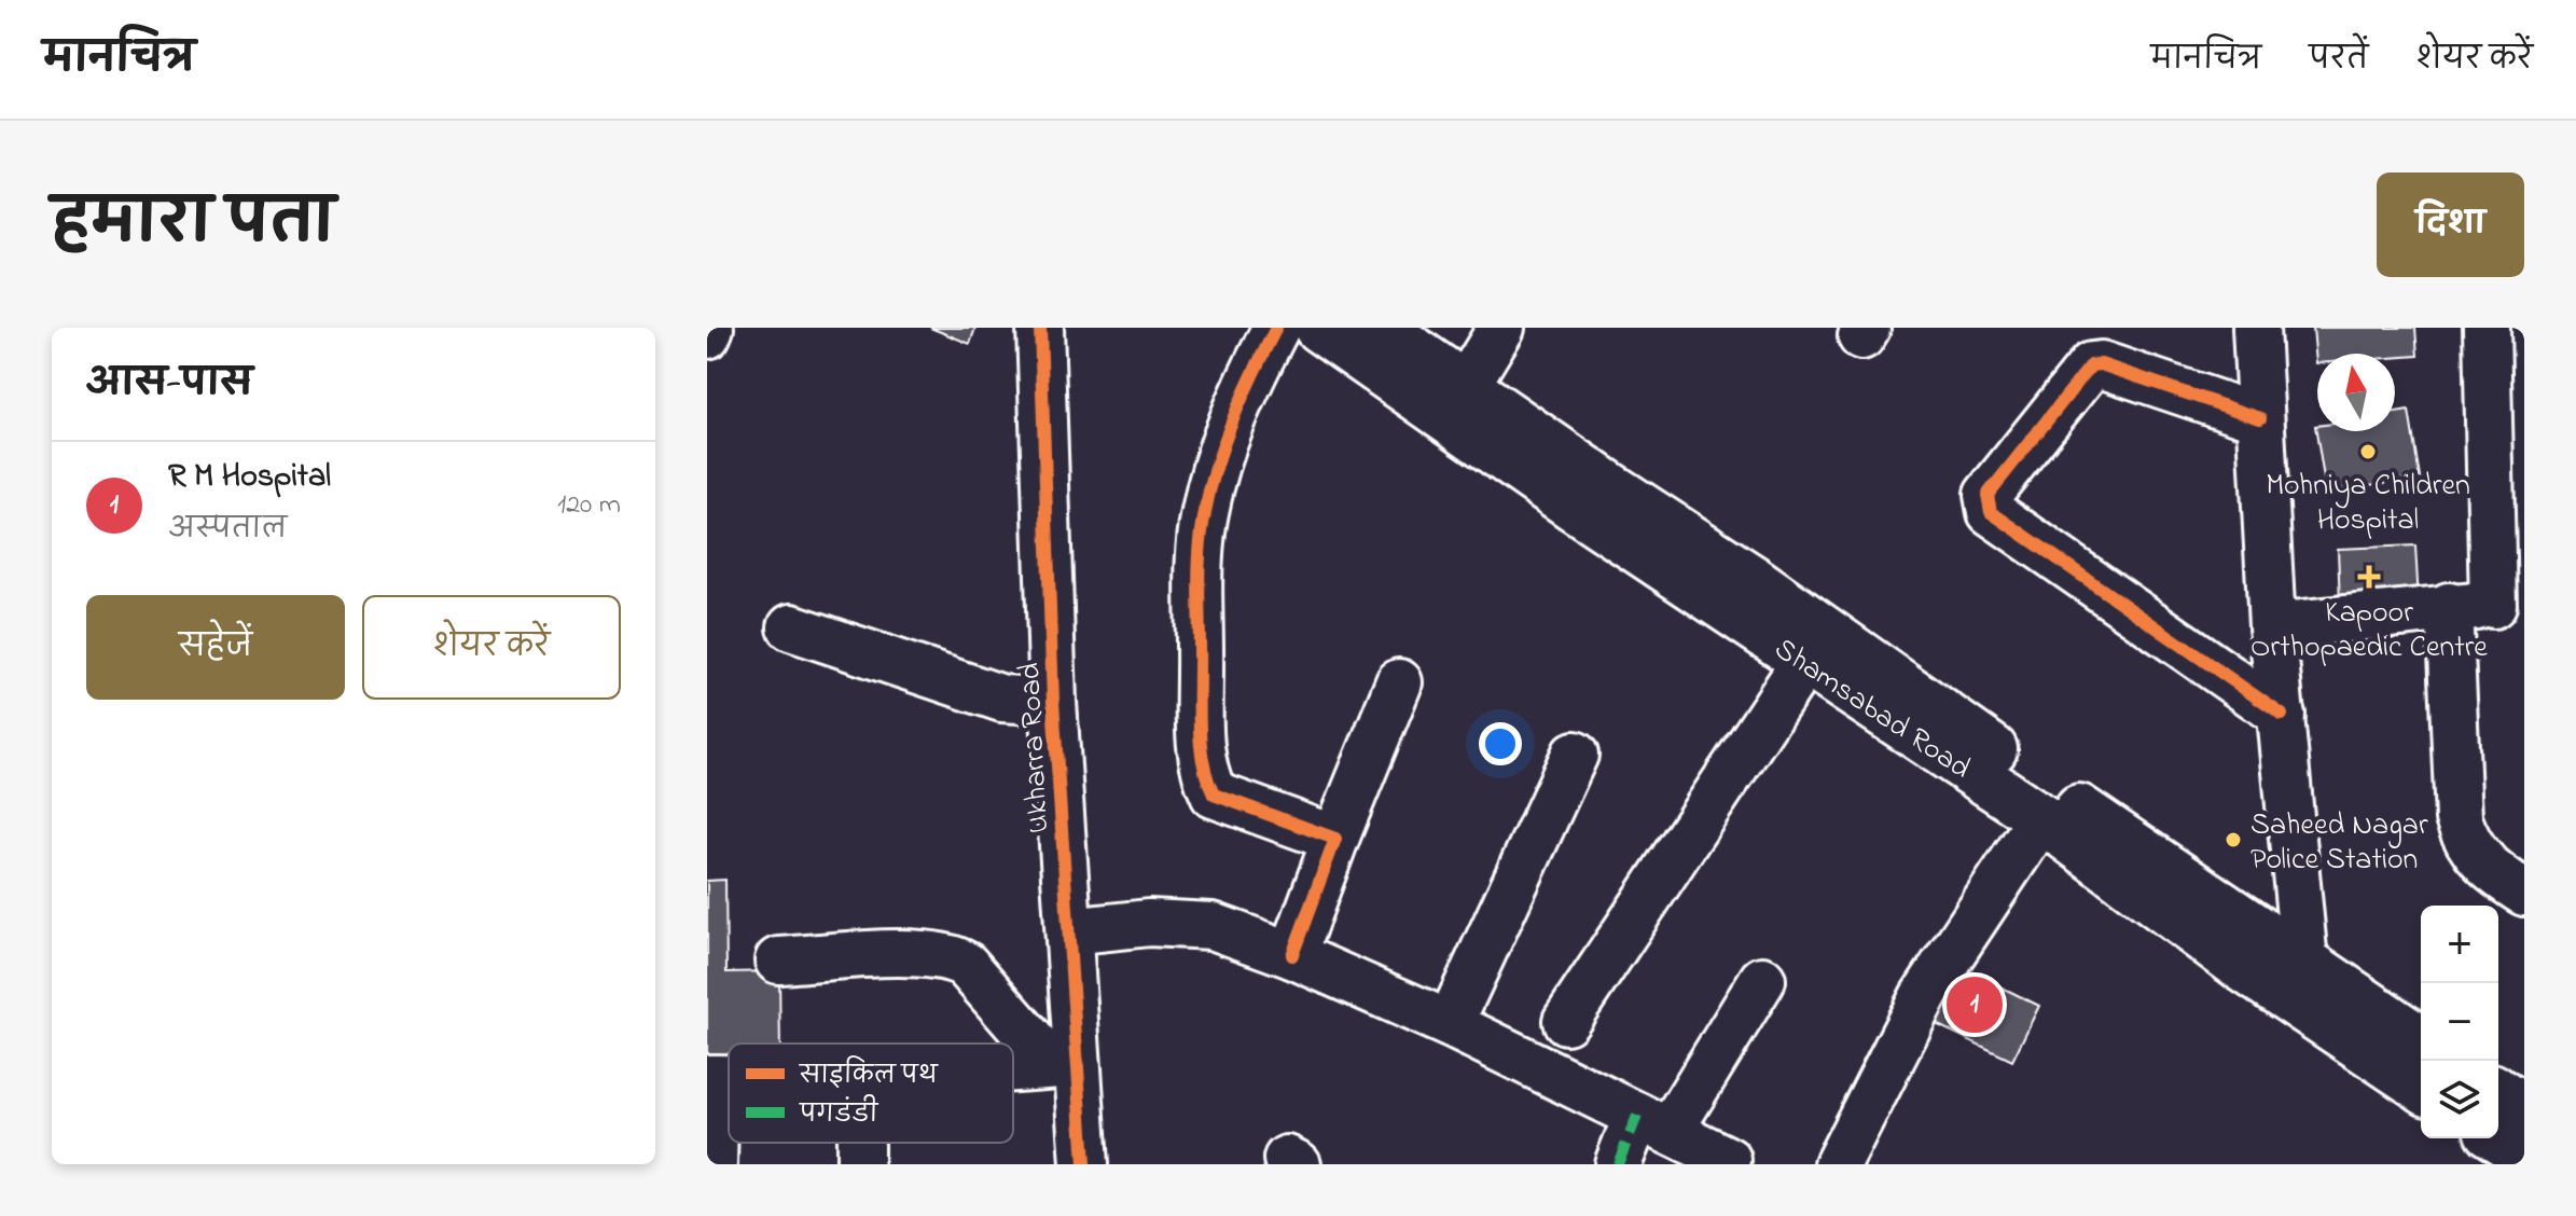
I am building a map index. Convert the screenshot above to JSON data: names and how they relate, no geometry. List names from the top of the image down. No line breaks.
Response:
{"streets":{"main road":["Shamsabad Road"],"street":["Ukharra Road"]},"places":{"other":["Mohniya Children Hospital","Saheed Nagar Police Station"],"health":["Kapoor Orthopaedic Centre"]},"legend":["साइकिल पथ","पगडंडी"],"north":"top","page":{"header":"मानचित्र","nav":["मानचित्र","परतें","शेयर करें"],"title":"हमारा पता","buttons":["दिशा",["सहेजें","शेयर करें"]],"heading":"आस-पास","list":[{"mark":"1","name":"R M Hospital","note":"अस्पताल","value":"120 m"}],"map_buttons":["+","−"],"pins":"1"}}
